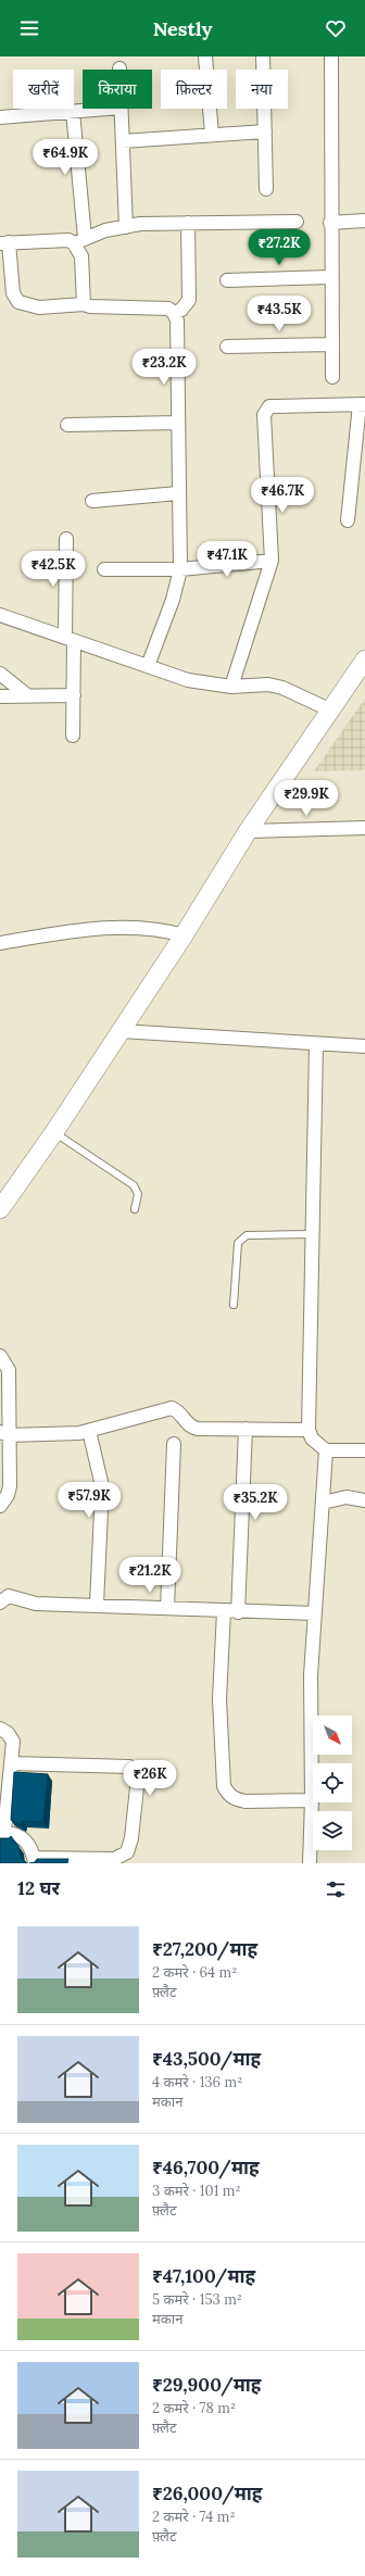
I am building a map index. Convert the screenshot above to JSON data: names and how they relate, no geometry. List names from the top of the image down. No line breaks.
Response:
{"north":"bottom right","page":{"header":"Nestly","chip":["खरीदें","किराया","फ़िल्टर","नया"],"price":["₹64.9K","₹27.2K","₹43.5K","₹23.2K","₹46.7K","₹47.1K","₹42.5K","₹29.9K","₹57.9K","₹35.2K","₹21.2K","₹26K"],"heading":"12 घर","list":[{"name":"₹27,200/माह","note":"2 कमरे · 64 m² · फ़्लैट"},{"name":"₹43,500/माह","note":"4 कमरे · 136 m² · मकान"},{"name":"₹46,700/माह","note":"3 कमरे · 101 m² · फ़्लैट"},{"name":"₹47,100/माह","note":"5 कमरे · 153 m² · मकान"},{"name":"₹29,900/माह","note":"2 कमरे · 78 m² · फ़्लैट"},{"name":"₹26,000/माह","note":"2 कमरे · 74 m² · फ़्लैट"}]}}
